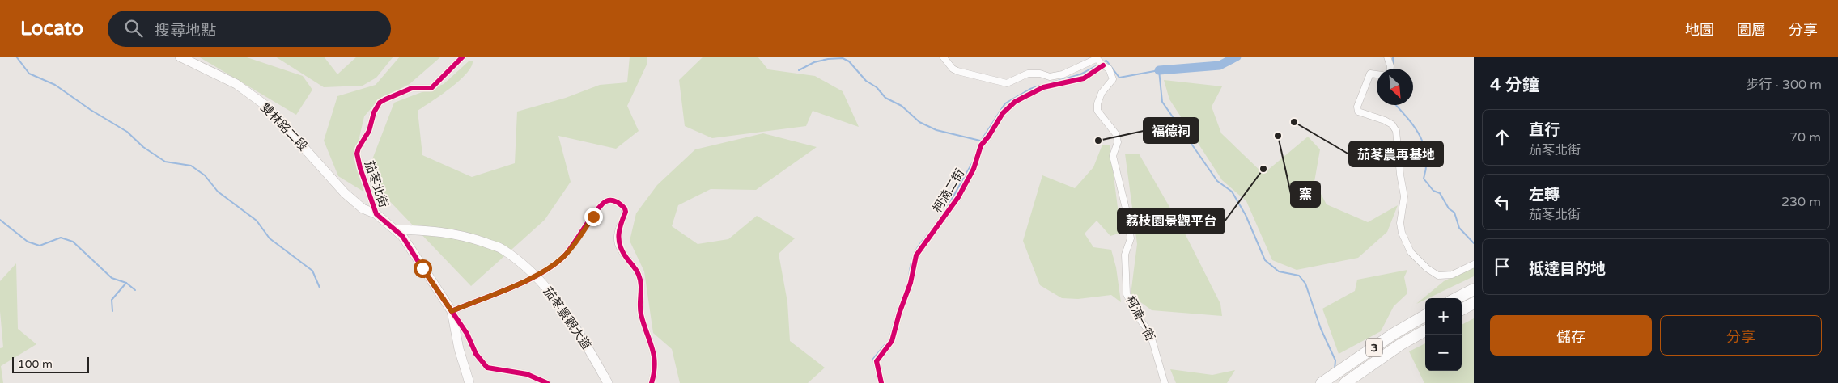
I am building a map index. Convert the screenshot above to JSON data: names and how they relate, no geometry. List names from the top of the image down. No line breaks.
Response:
{"streets":{"highway":["3"],"street":["雙林路二段","茄苳北街","柯湳二街","茄苳景觀大道","柯湳一街"]},"crossings":[["雙林路二段","茄苳北街"],["茄苳北街","茄苳景觀大道"],["柯湳二街","柯湳一街"]],"places":["茄苳農再基地","窯","福德祠","荔枝園景觀平台"],"scale_bar":"100 m","north":"bottom right","page":{"header":"Locato","search":"搜尋地點","nav":["地圖","圖層","分享"],"heading":["4 分鐘","步行 · 300 m"],"list":[["直行","茄苳北街","70 m"],["左轉","茄苳北街","230 m"],"抵達目的地"],"map_buttons":["+","−"],"buttons":["儲存","分享"],"scale":"100 m"}}
